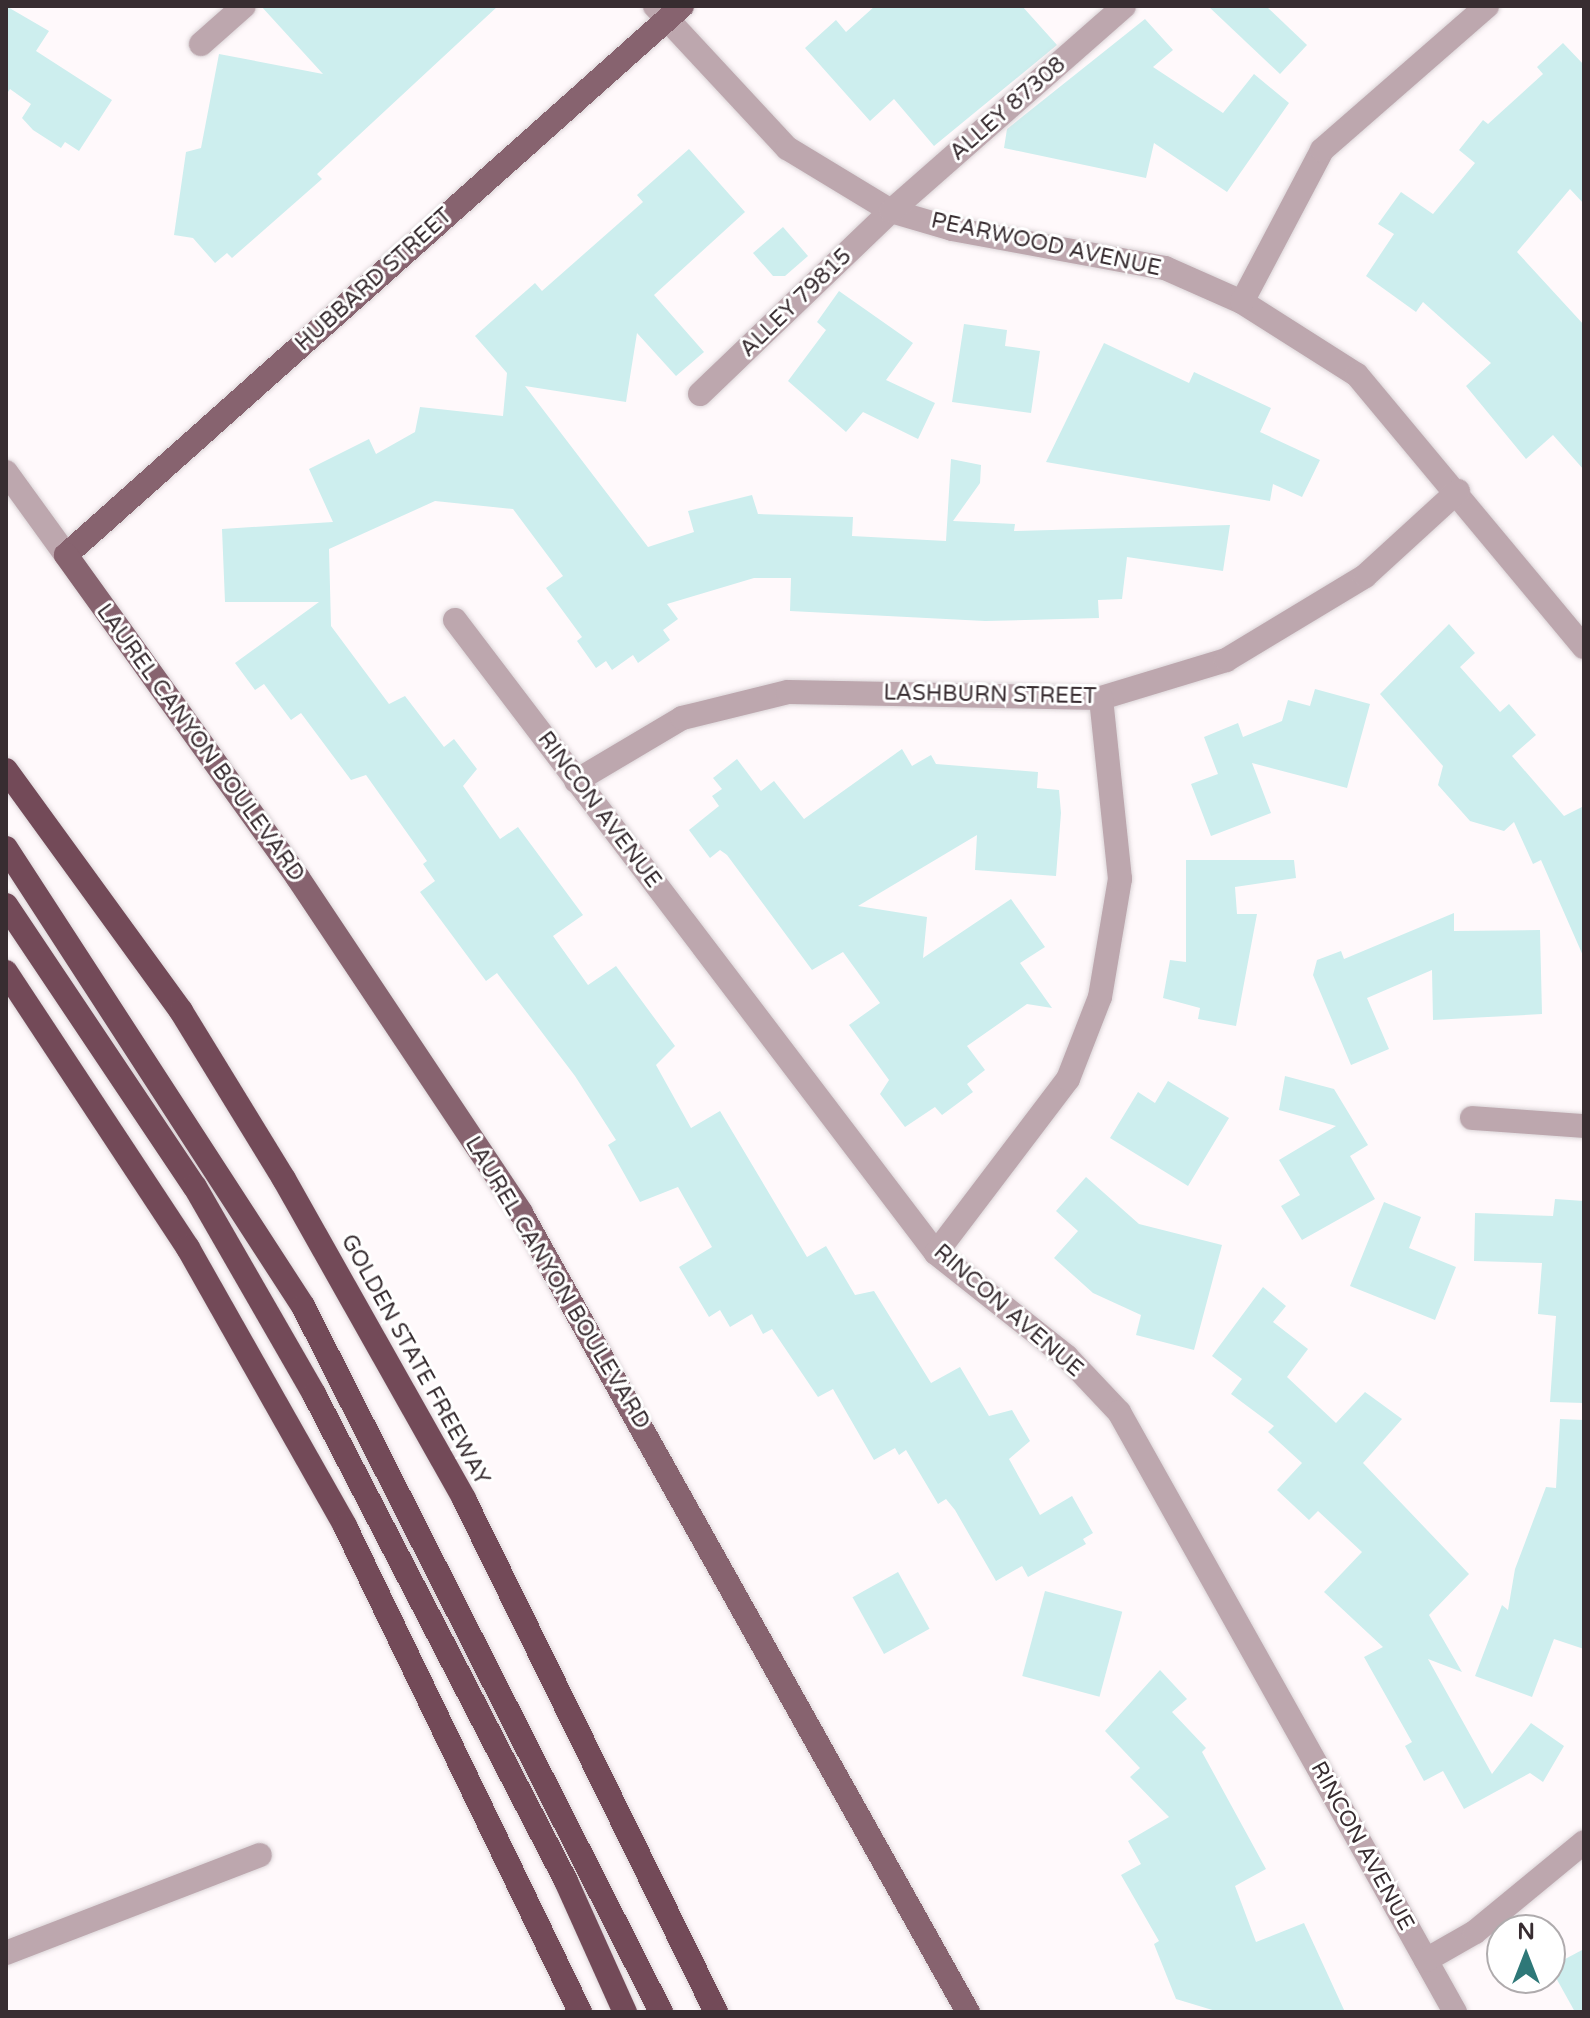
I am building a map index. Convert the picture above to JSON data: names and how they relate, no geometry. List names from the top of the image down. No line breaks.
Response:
{"streets":{"highway":["GOLDEN STATE FREEWAY"],"main road":["HUBBARD STREET","LAUREL CANYON BOULEVARD"],"street":["ALLEY 87308","PEARWOOD AVENUE","ALLEY 79815","LASHBURN STREET","RINCON AVENUE"]},"crossings":[["ALLEY 87308","PEARWOOD AVENUE"],["ALLEY 87308","ALLEY 79815"],["PEARWOOD AVENUE","HUBBARD STREET"],["PEARWOOD AVENUE","ALLEY 79815"],["PEARWOOD AVENUE","LASHBURN STREET"],["HUBBARD STREET","LAUREL CANYON BOULEVARD"],["LASHBURN STREET","RINCON AVENUE"]],"north":"top"}
